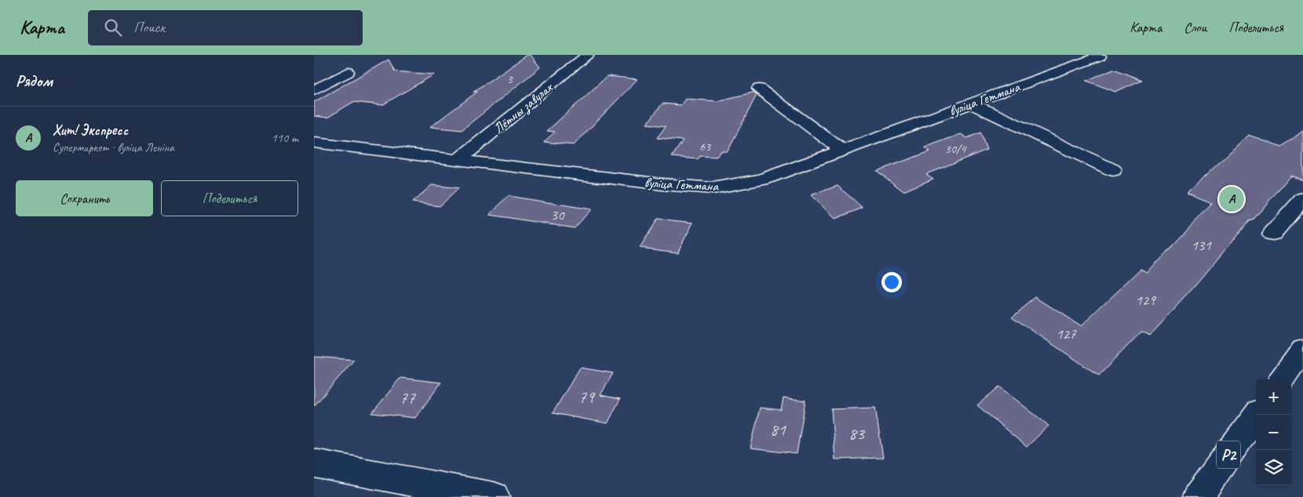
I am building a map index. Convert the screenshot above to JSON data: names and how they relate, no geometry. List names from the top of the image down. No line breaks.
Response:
{"streets":{"street":["вуліца Гетмана","Лётны завулак","Р2"]},"crossings":[["вуліца Гетмана","Лётны завулак"]],"house_numbers":["3","63","30/4","30","131","129","127","79","77","81","83"],"page":{"header":"Карта","search":"Поиск","nav":["Карта","Слои","Поделиться"],"heading":"Рядом","list":[{"mark":"A","name":"Хит! Экспресс","note":"Супермаркет · вуліца Леніна","value":"110 m"}],"buttons":["Сохранить","Поделиться"],"pins":"A","map_buttons":["+","−"]}}
